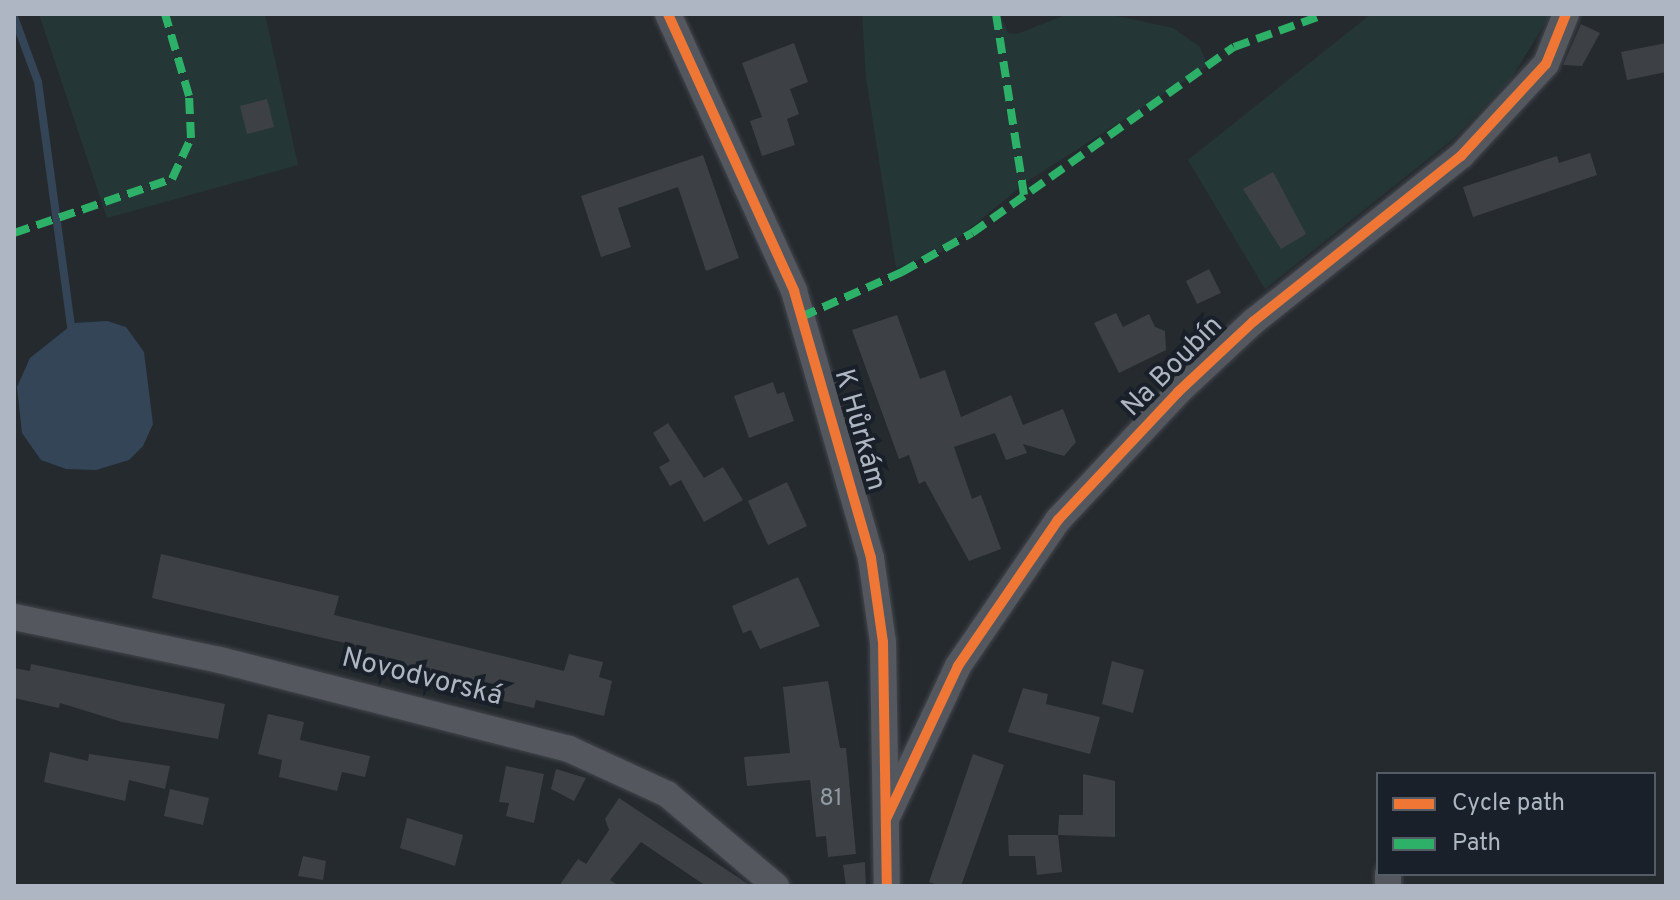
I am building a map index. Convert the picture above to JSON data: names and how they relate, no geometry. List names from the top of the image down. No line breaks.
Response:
{"streets":{"street":["Na Boubín","K Hůrkám","Novodvorská"]},"crossings":[["Na Boubín","K Hůrkám"]],"house_numbers":["81"],"legend":["Cycle path","Path"]}
